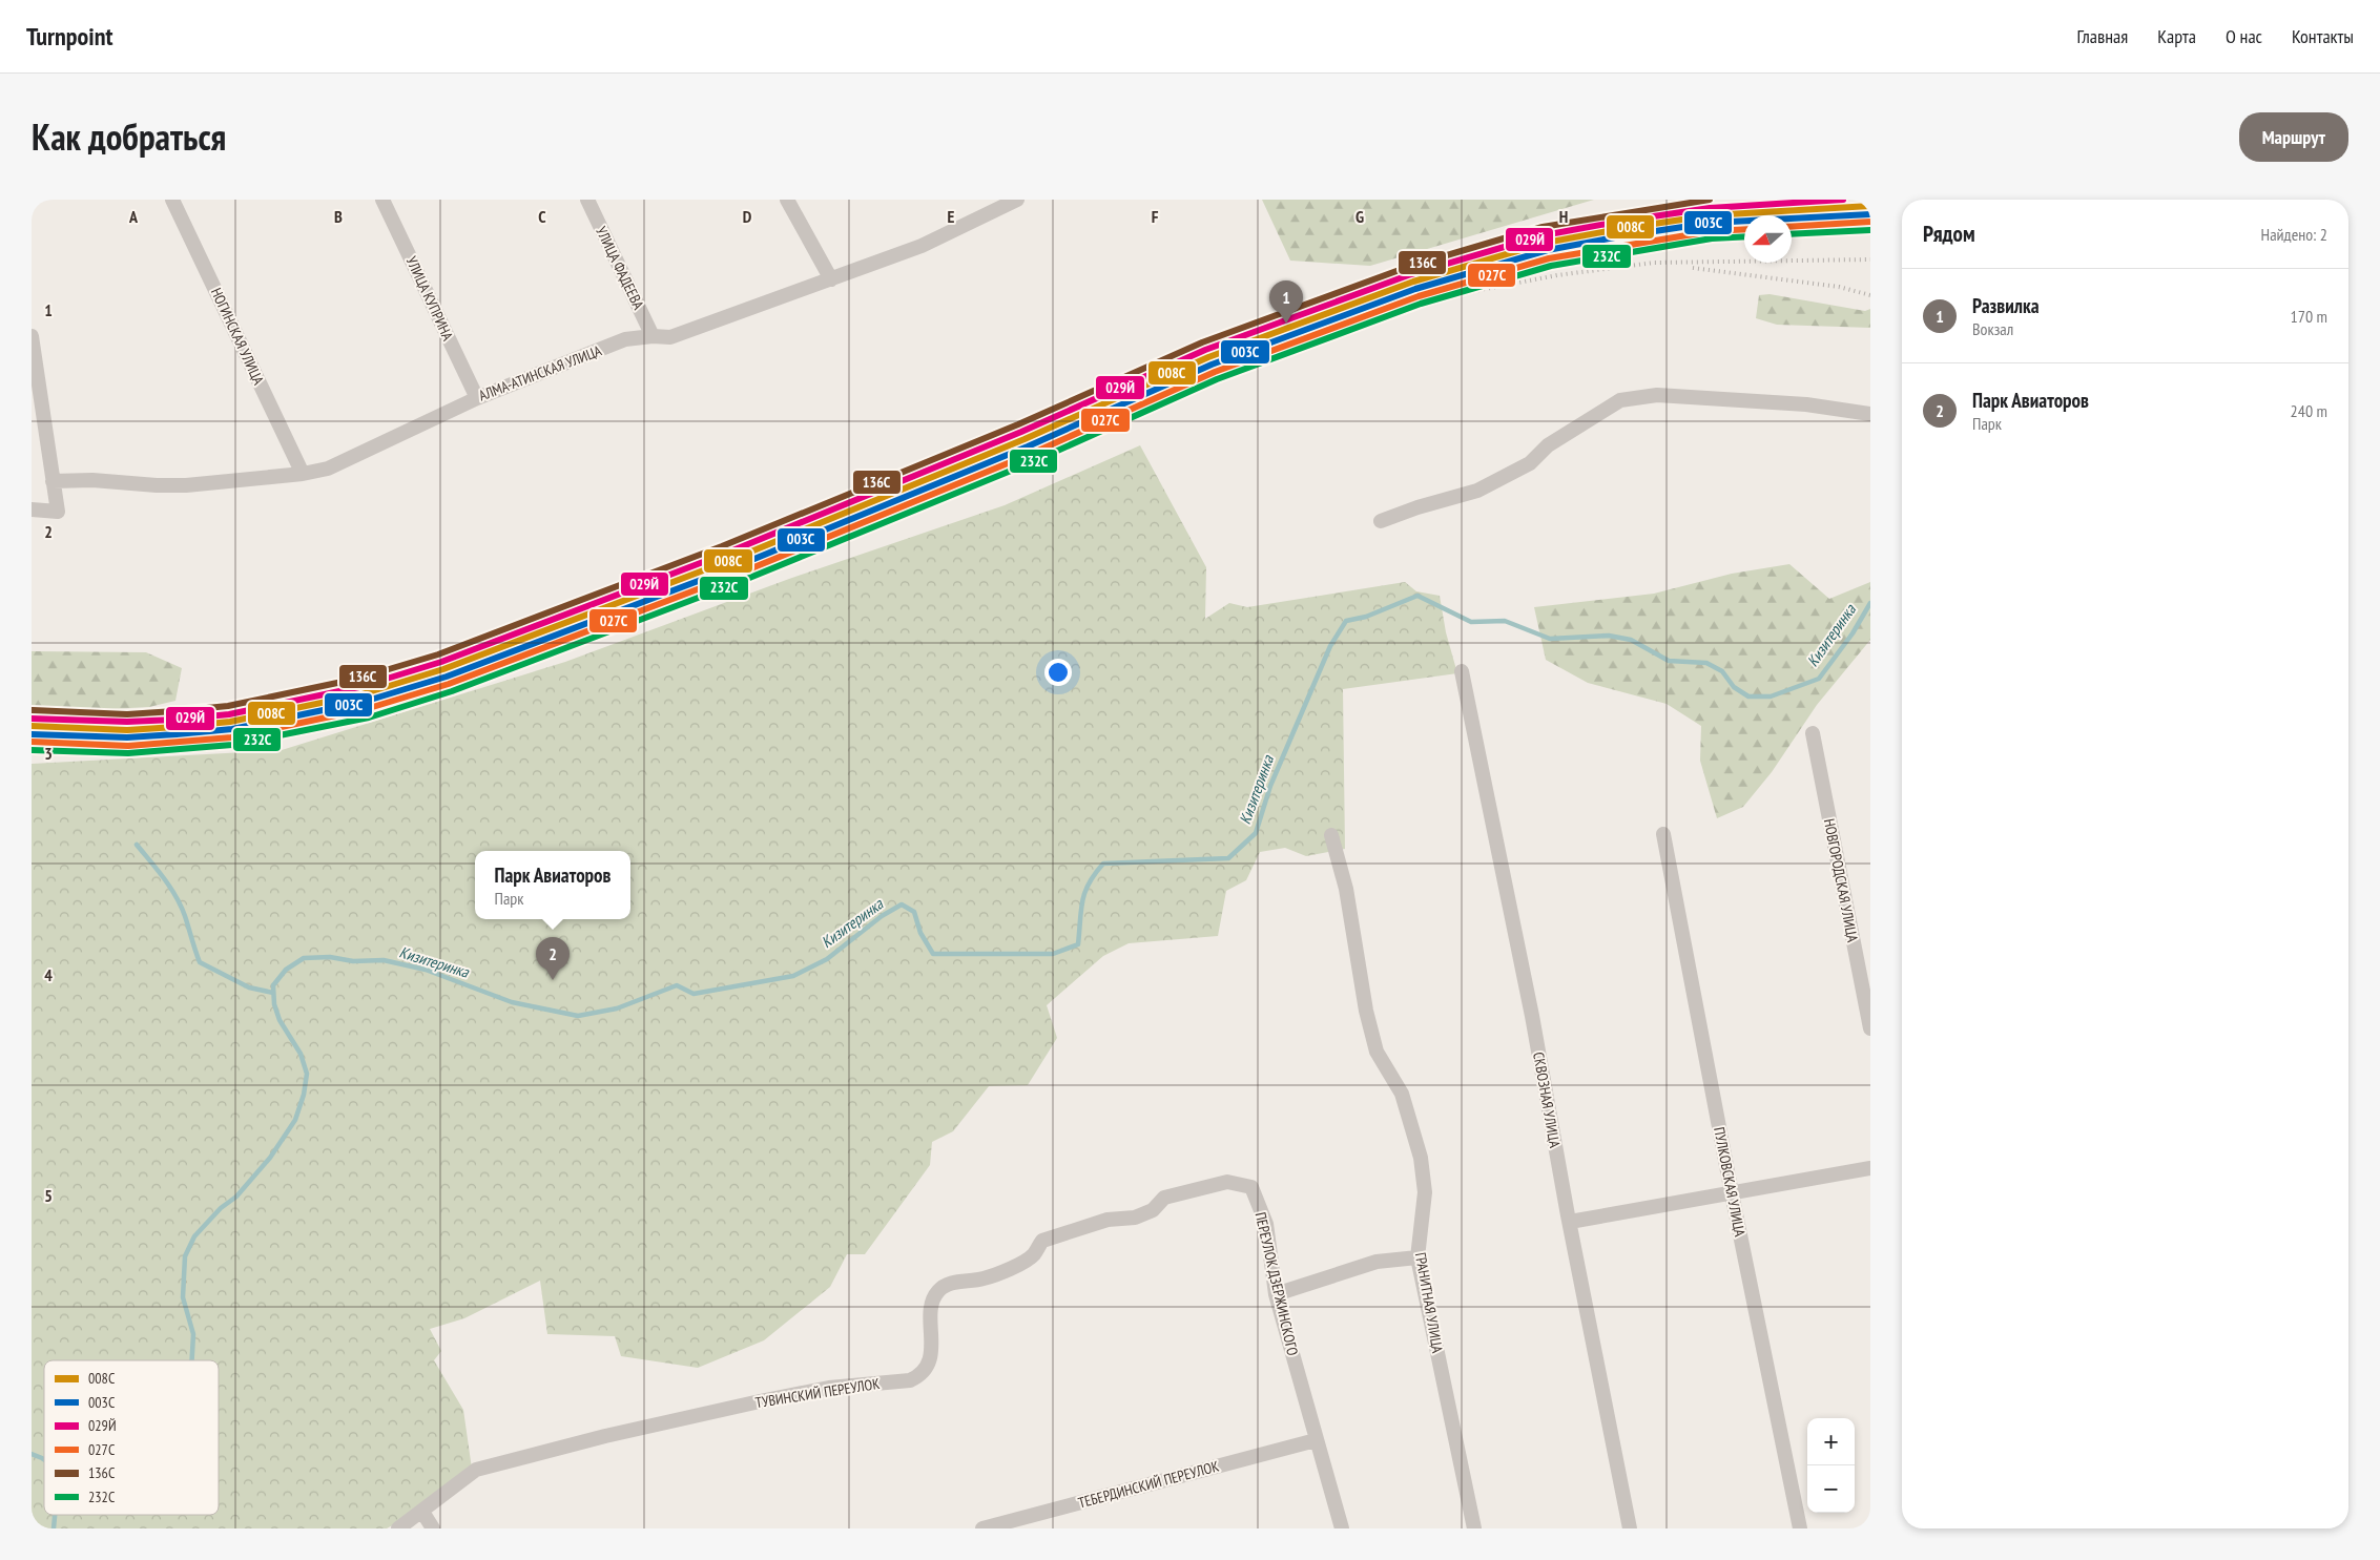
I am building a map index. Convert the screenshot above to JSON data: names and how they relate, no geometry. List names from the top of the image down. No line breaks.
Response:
{"streets":{"street":["УЛИЦА ФАДЕЕВА","УЛИЦА КУПРИНА","НОГИНСКАЯ УЛИЦА","АЛМА-АТИНСКАЯ УЛИЦА","НОВГОРОДСКАЯ УЛИЦА","СКВОЗНАЯ УЛИЦА","ПУЛКОВСКАЯ УЛИЦА","ПЕРЕУЛОК ДЗЕРЖИНСКОГО","ГРАНИТНАЯ УЛИЦА","ТУВИНСКИЙ ПЕРЕУЛОК","ТЕБЕРДИНСКИЙ ПЕРЕУЛОК"]},"crossings":[["УЛИЦА ФАДЕЕВА","АЛМА-АТИНСКАЯ УЛИЦА"],["УЛИЦА КУПРИНА","АЛМА-АТИНСКАЯ УЛИЦА"],["НОГИНСКАЯ УЛИЦА","АЛМА-АТИНСКАЯ УЛИЦА"],["ПЕРЕУЛОК ДЗЕРЖИНСКОГО","ТУВИНСКИЙ ПЕРЕУЛОК"],["ПЕРЕУЛОК ДЗЕРЖИНСКОГО","ТЕБЕРДИНСКИЙ ПЕРЕУЛОК"]],"water":["Кизитеринка"],"lines":["transit line 029Й","transit line 136С","transit line 008С","transit line 003С","transit line 027С","transit line 232C"],"legend":["008С","003С","029Й","027С","136С","232C"],"north":"left","page":{"header":"Turnpoint","nav":["Главная","Карта","О нас","Контакты"],"title":"Как добраться","buttons":"Маршрут","heading":["Рядом","Найдено: 2"],"list":[{"mark":"1","name":"Развилка","note":"Вокзал","value":"170 m"},{"mark":"2","name":"Парк Авиаторов","note":"Парк","value":"240 m"}],"pins":["1","2"],"popup":["Парк Авиаторов","Парк"],"map_buttons":["+","−"]},"grid":{"columns":["A","B","C","D","E","F","G","H"],"rows":["1","2","3","4","5"]}}
